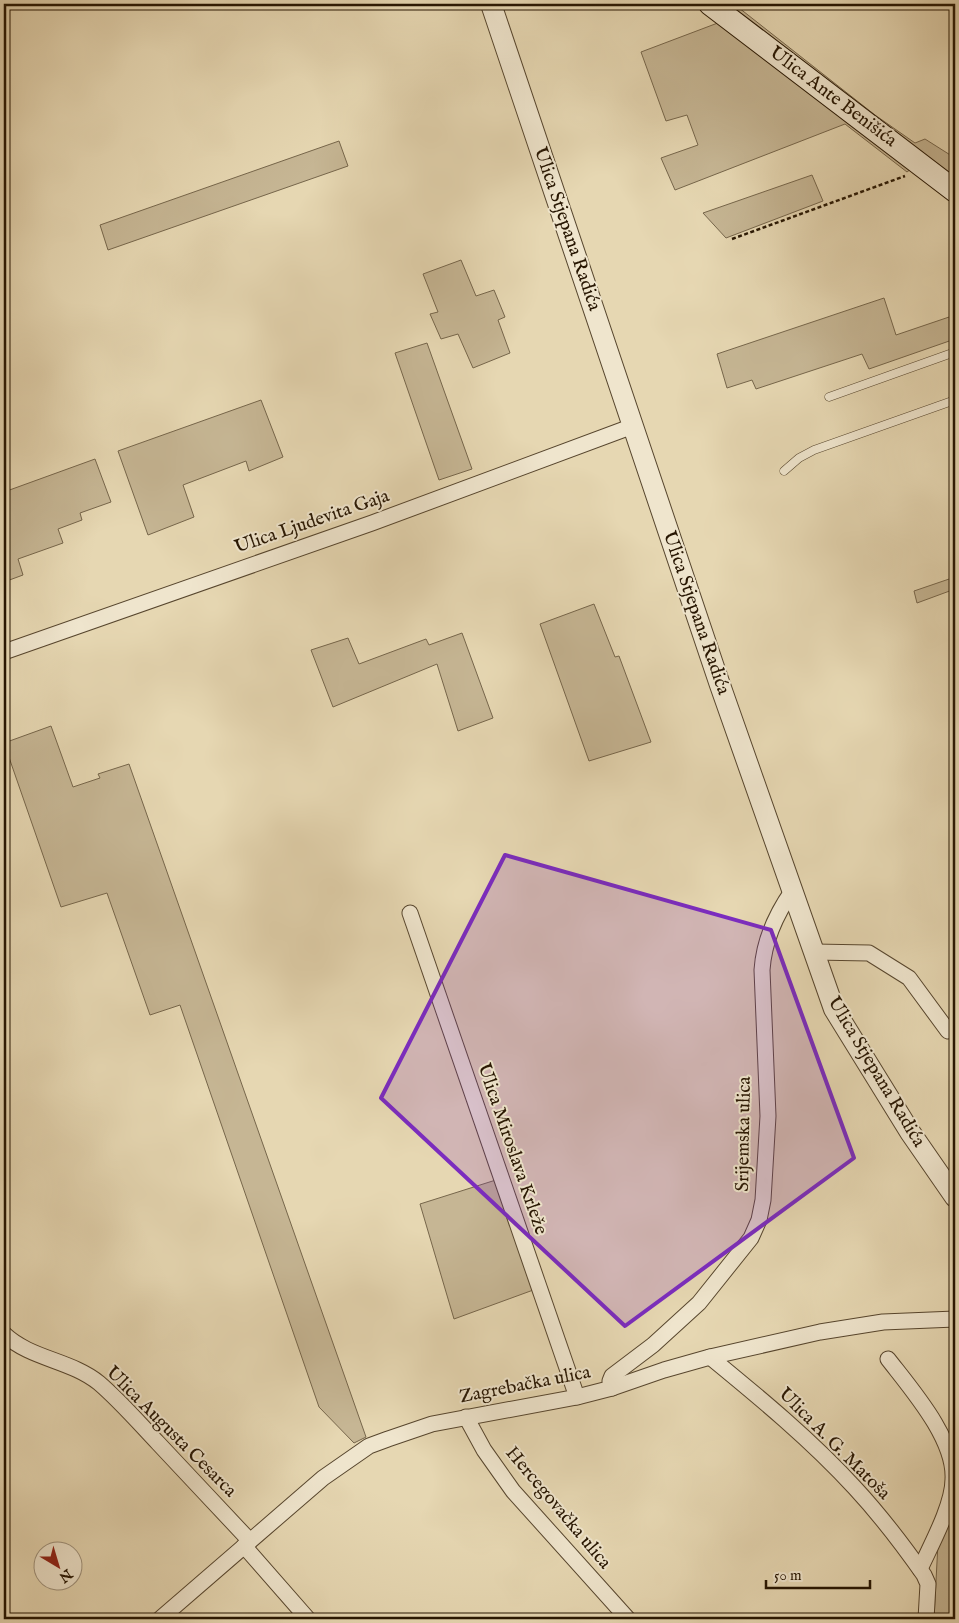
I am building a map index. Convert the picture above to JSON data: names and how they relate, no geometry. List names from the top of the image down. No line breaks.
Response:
{"streets":{"main road":["Ulica Ante Benišića"],"street":["Ulica Stjepana Radića","Ulica Ljudevita Gaja","Srijemska ulica","Ulica Miroslava Krleže","Zagrebačka ulica","Ulica Augusta Cesarca","Ulica A. G. Matoša","Hercegovačka ulica"]},"crossings":[["Ulica Stjepana Radića","Ulica Ljudevita Gaja"],["Ulica Stjepana Radića","Srijemska ulica"],["Srijemska ulica","Zagrebačka ulica"],["Ulica Miroslava Krleže","Zagrebačka ulica"],["Zagrebačka ulica","Ulica Augusta Cesarca"],["Zagrebačka ulica","Ulica A. G. Matoša"],["Zagrebačka ulica","Hercegovačka ulica"]],"scale_bar":"50 m","north":"bottom right"}
